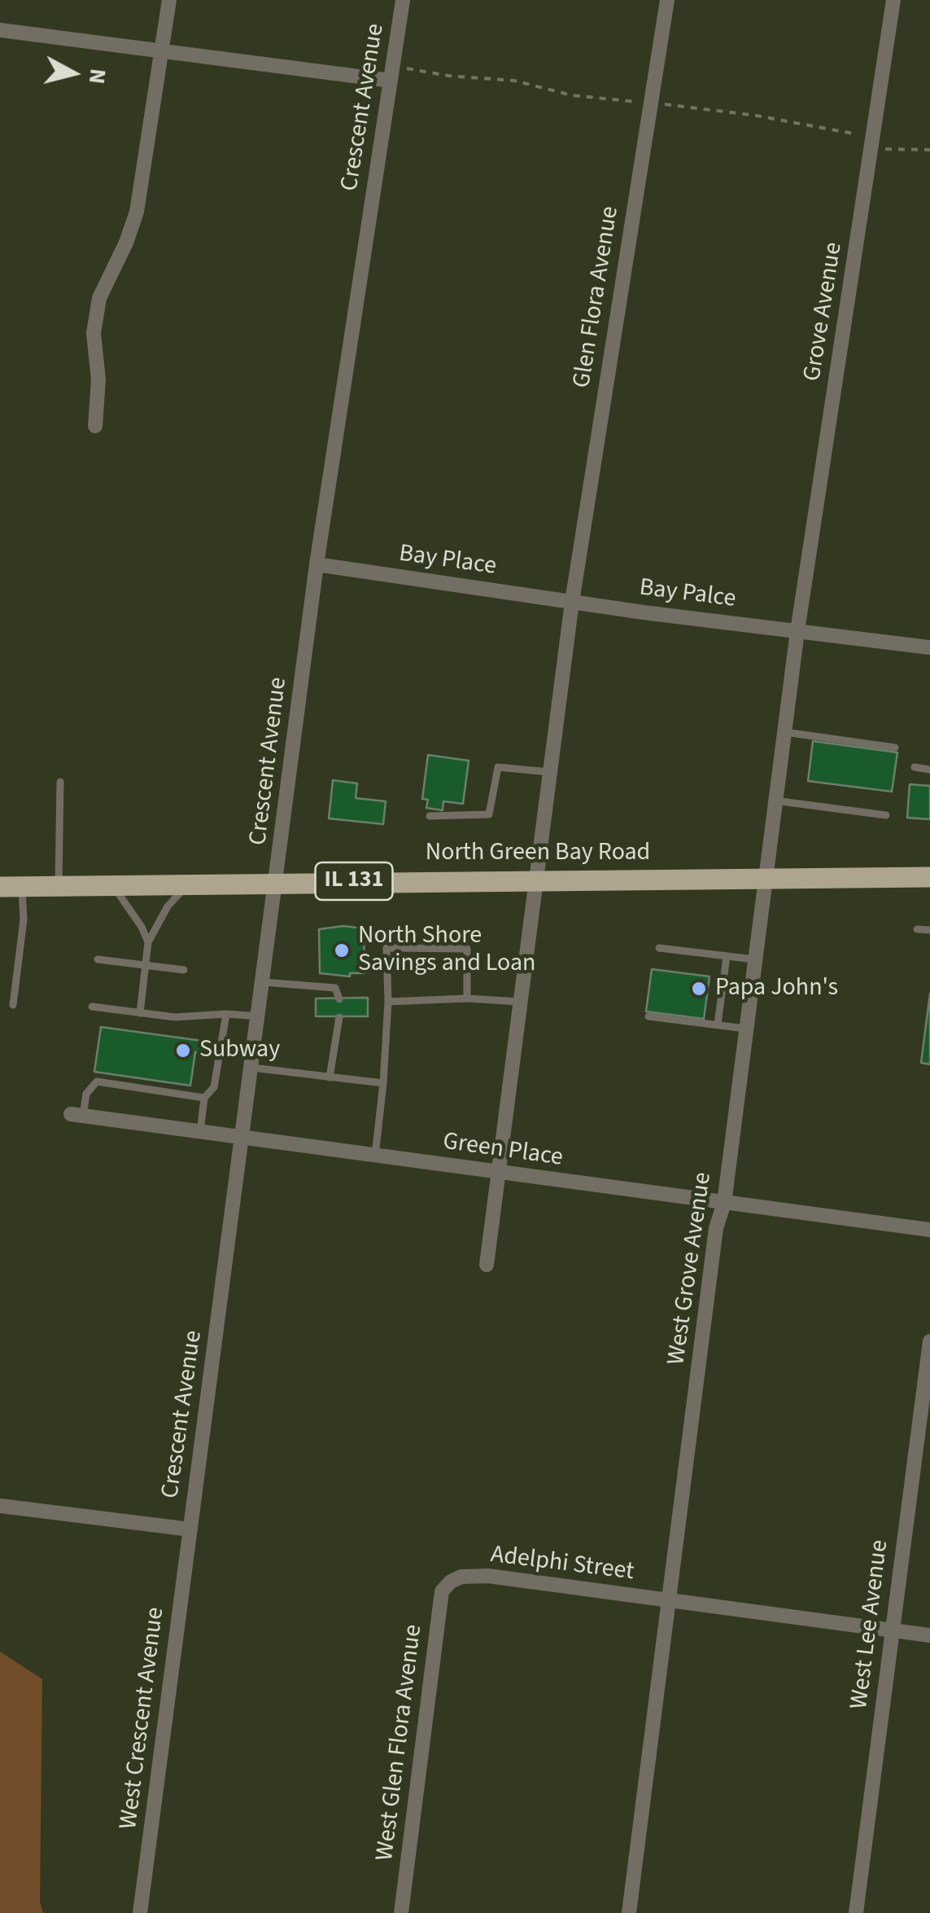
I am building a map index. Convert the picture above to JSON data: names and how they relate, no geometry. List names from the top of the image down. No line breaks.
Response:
{"streets":{"main road":["North Green Bay Road","IL 131"],"street":["Crescent Avenue","Glen Flora Avenue","Grove Avenue","Bay Place","Bay Palce","Green Place","West Grove Avenue","Adelphi Street","West Lee Avenue","West Crescent Avenue","West Glen Flora Avenue"]},"crossings":[["Crescent Avenue","Bay Place"],["Crescent Avenue","North Green Bay Road"],["Crescent Avenue","Green Place"],["Crescent Avenue","West Crescent Avenue"],["Glen Flora Avenue","Bay Place"],["Glen Flora Avenue","Bay Palce"],["Grove Avenue","Bay Palce"],["Grove Avenue","West Grove Avenue"],["Bay Place","Bay Palce"],["Bay Palce","West Grove Avenue"],["North Green Bay Road","West Grove Avenue"],["Green Place","West Grove Avenue"],["West Grove Avenue","Adelphi Street"],["Adelphi Street","West Lee Avenue"],["Adelphi Street","West Glen Flora Avenue"]],"places":["North Shore Savings and Loan","Papa John's","Subway"],"north":"right"}
